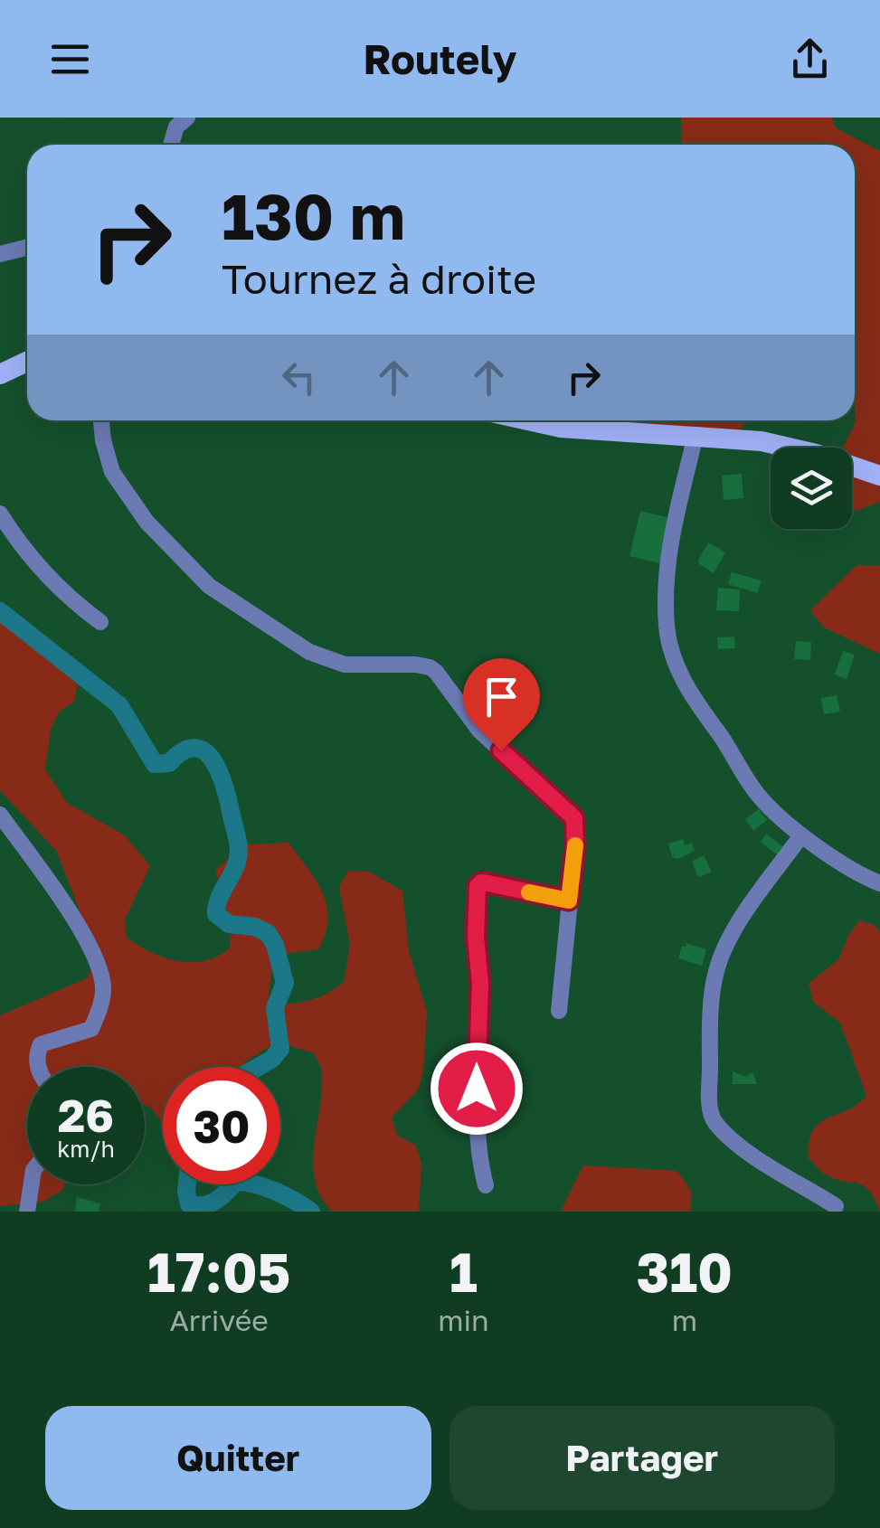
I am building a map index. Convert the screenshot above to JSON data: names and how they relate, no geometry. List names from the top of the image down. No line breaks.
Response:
{"page":{"header":"Routely","turn":["130 m","Tournez à droite"],"speed":"26 km/h","limit":"30","eta":["17:05","Arrivée","1","min","310","m"],"buttons":["Quitter","Partager"]}}
